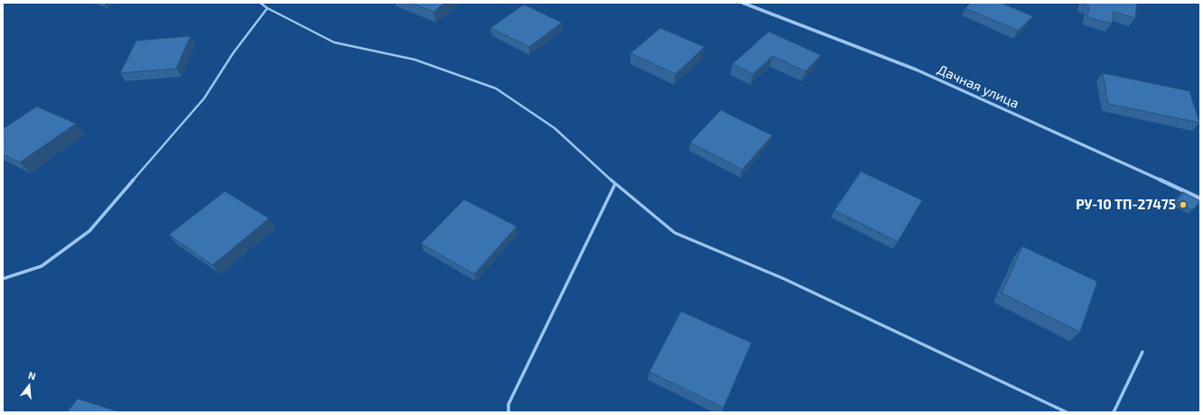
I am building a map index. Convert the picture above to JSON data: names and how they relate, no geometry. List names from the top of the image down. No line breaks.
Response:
{"streets":{"street":["Дачная улица"]},"places":["РУ-10 ТП-27475"],"north":"top"}
